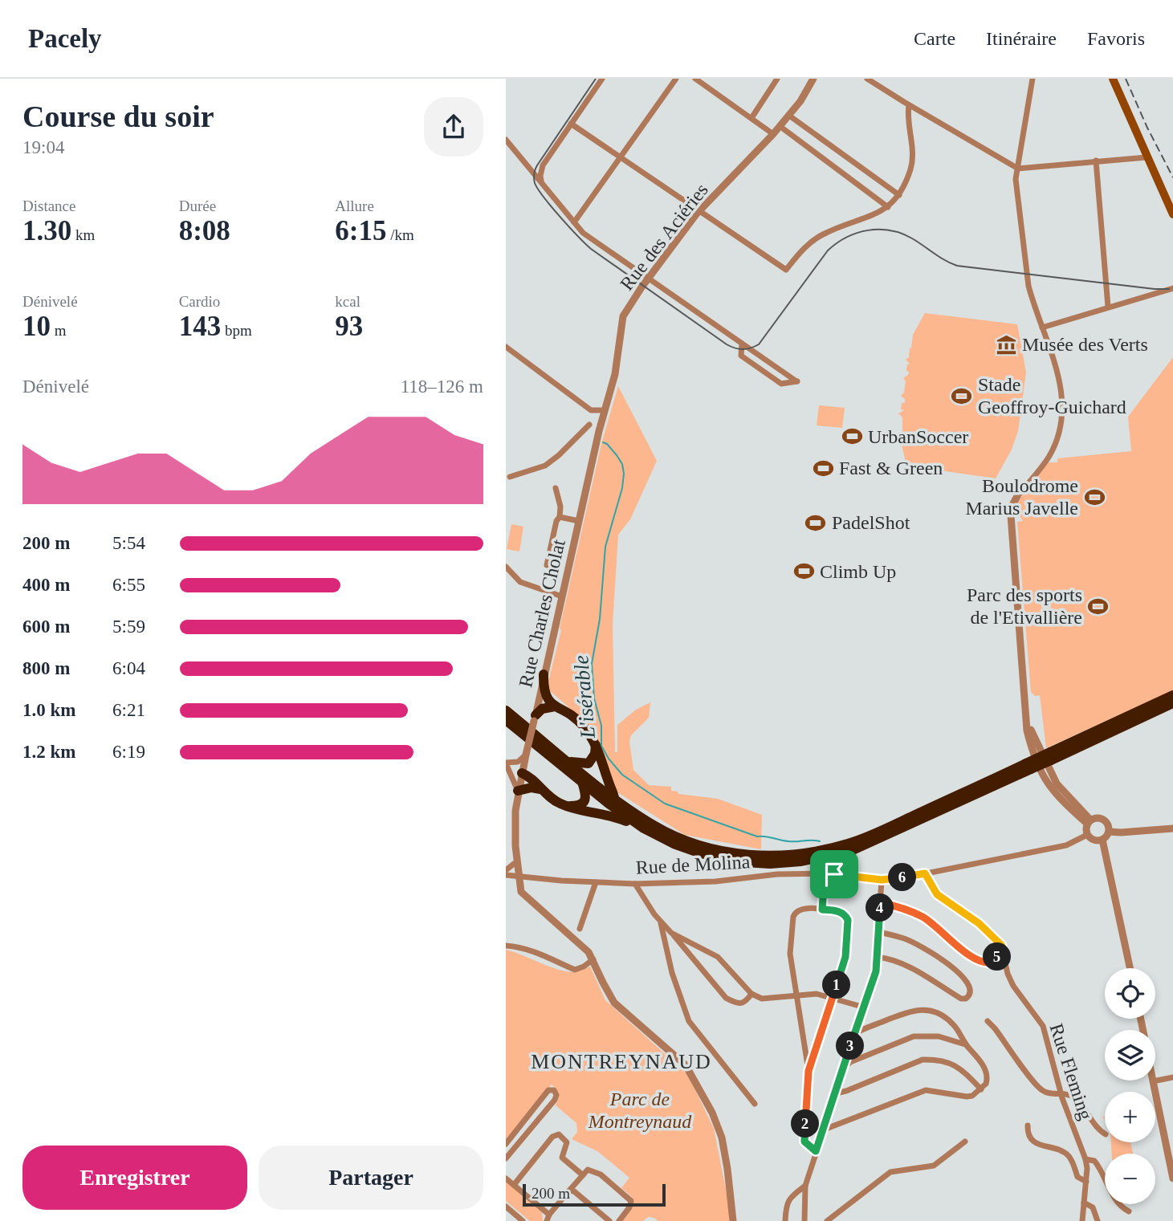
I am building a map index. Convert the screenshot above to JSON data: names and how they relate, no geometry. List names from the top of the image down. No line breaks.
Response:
{"streets":{"street":["Rue des Aciéries","Rue Charles Cholat","Rue de Molina","Rue Fleming"]},"crossings":[["Rue des Aciéries","Rue Charles Cholat"],["Rue Charles Cholat","Rue de Molina"],["Rue de Molina","Rue Fleming"]],"districts":["MONTREYNAUD"],"water":["L'isérable"],"parks":["Parc de Montreynaud"],"places":{"museum":["Musée des Verts"],"sports":["Stade Geoffroy-Guichard","UrbanSoccer","Fast & Green","Boulodrome Marius Javelle","PadelShot","Climb Up","Parc des sports de l'Etivallière"]},"scale_bar":"200 m","page":{"header":"Pacely","nav":["Carte","Itinéraire","Favoris"],"heading":["Course du soir","19:04"],"stats":[["Distance","1.30 km"],["Durée","8:08"],["Allure","6:15 /km"],["Dénivelé","10 m"],["Cardio","143 bpm"],["kcal","93"]],"chart":["Dénivelé","118–126 m"],"list":[{"name":"200 m","note":"5:54"},{"name":"400 m","note":"6:55"},{"name":"600 m","note":"5:59"},{"name":"800 m","note":"6:04"},{"name":"1.0 km","note":"6:21"},{"name":"1.2 km","note":"6:19"}],"pins":["6","4","5","1","3","2"],"map_buttons":["+","−"],"buttons":["Enregistrer","Partager"],"scale":"200 m"}}
